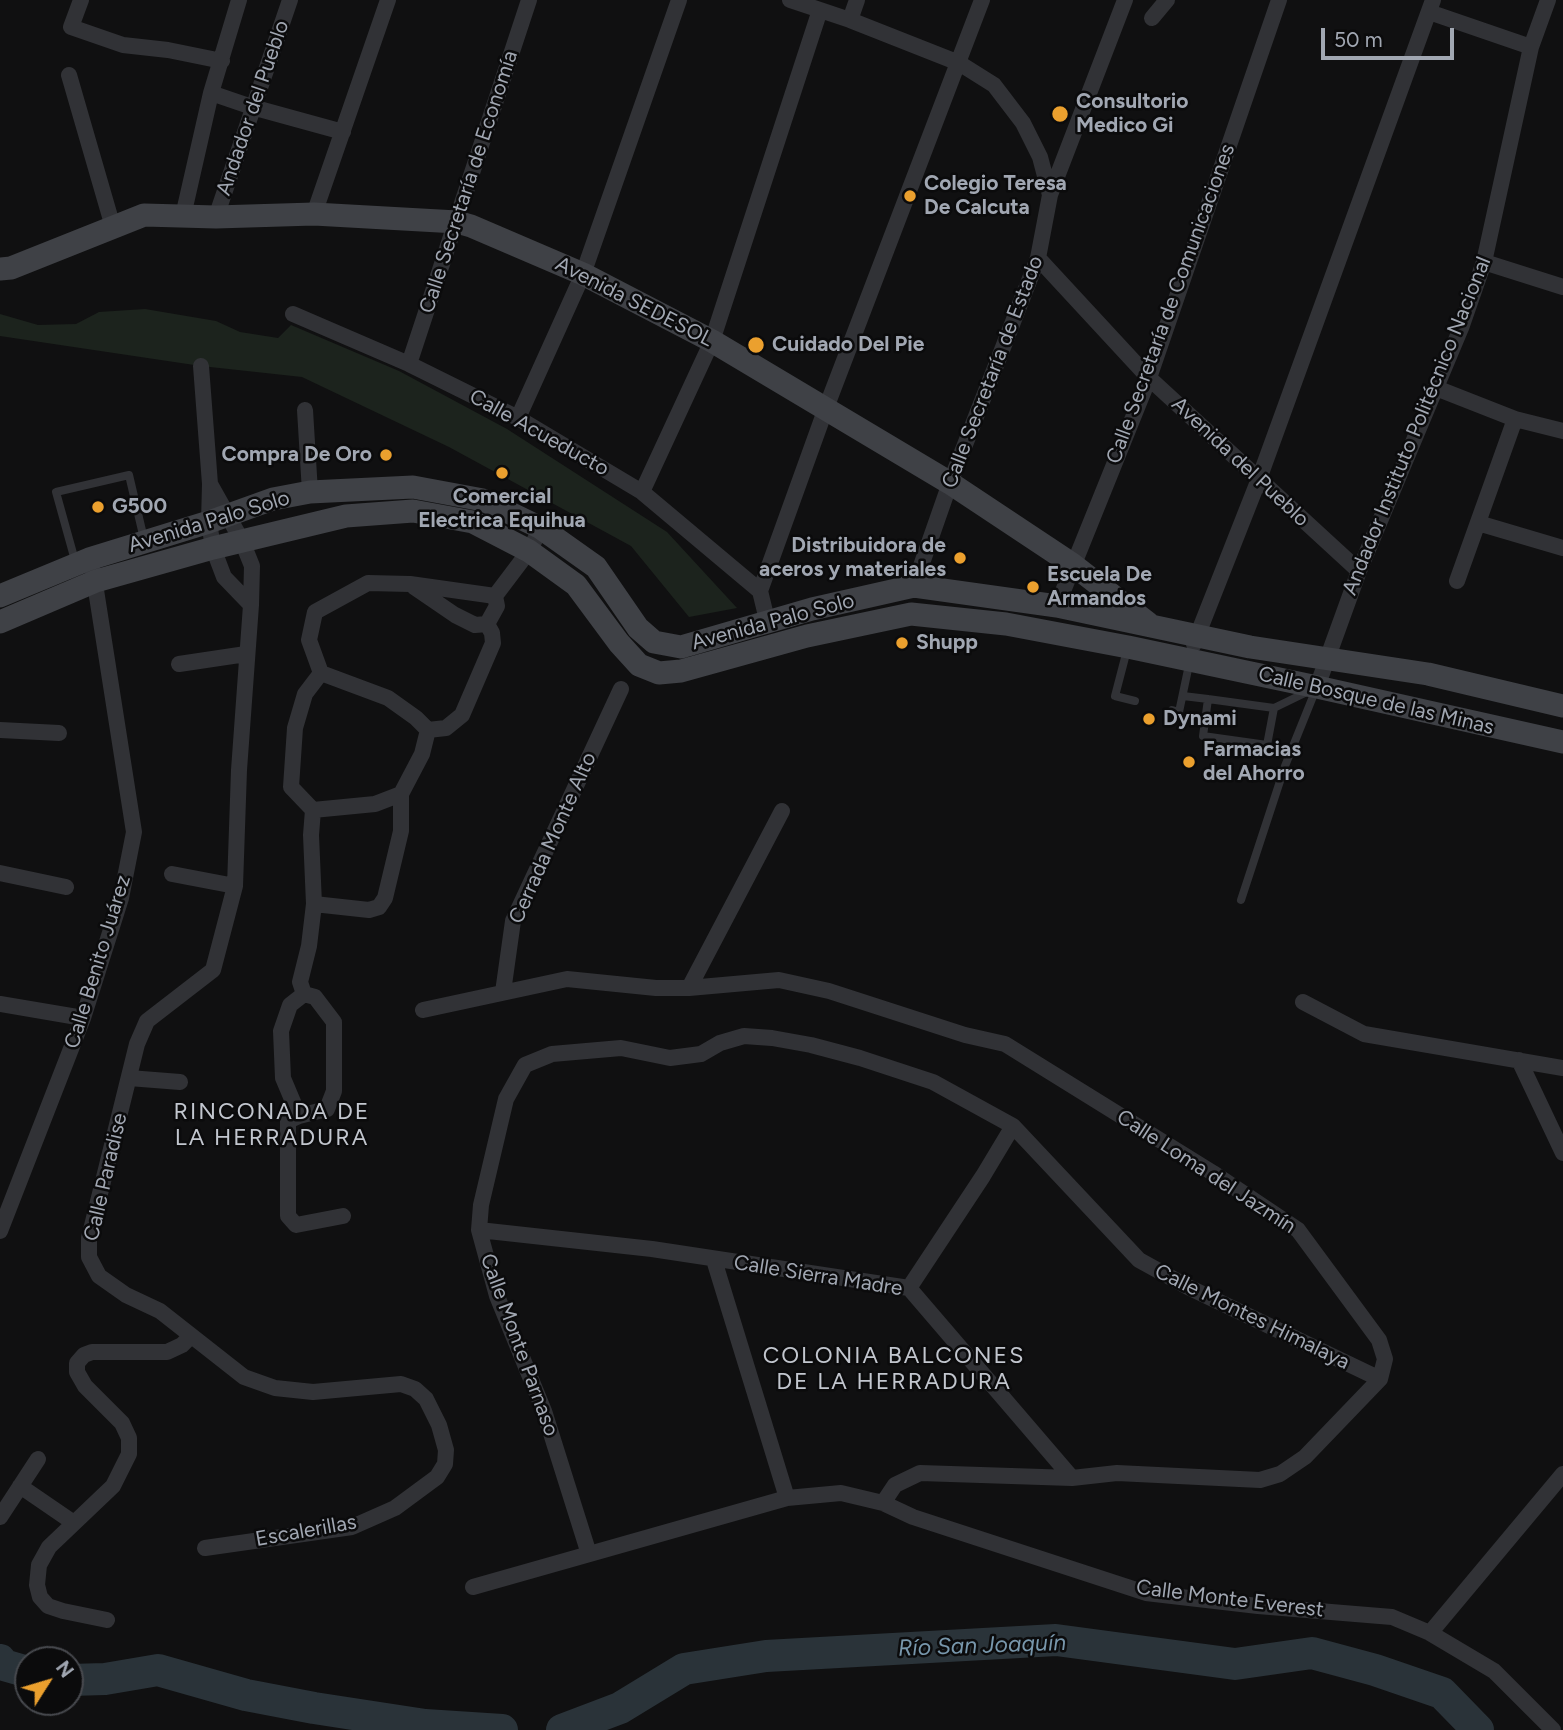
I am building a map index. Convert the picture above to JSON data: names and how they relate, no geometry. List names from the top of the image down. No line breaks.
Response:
{"streets":{"main road":["Avenida SEDESOL","Avenida Palo Solo","Calle Bosque de las Minas"],"street":["Andador del Pueblo","Calle Secretaría de Economía","Calle Secretaría de Comunicaciones","Calle Secretaría de Estado","Andador Instituto Politécnico Nacional","Calle Acueducto","Avenida del Pueblo","Cerrada Monte Alto","Calle Benito Juárez","Calle Loma del Jazmín","Calle Paradise","Calle Sierra Madre","Calle Montes Himalaya","Calle Monte Parnaso","Escalerillas","Calle Monte Everest"]},"crossings":[["Andador del Pueblo","Avenida SEDESOL"],["Calle Secretaría de Economía","Avenida SEDESOL"],["Calle Secretaría de Economía","Calle Acueducto"],["Avenida SEDESOL","Calle Secretaría de Comunicaciones"],["Avenida SEDESOL","Calle Secretaría de Estado"],["Avenida SEDESOL","Avenida Palo Solo"],["Avenida SEDESOL","Calle Bosque de las Minas"],["Calle Secretaría de Comunicaciones","Avenida del Pueblo"],["Calle Secretaría de Comunicaciones","Avenida Palo Solo"],["Calle Secretaría de Estado","Avenida del Pueblo"],["Calle Secretaría de Estado","Avenida Palo Solo"],["Andador Instituto Politécnico Nacional","Avenida del Pueblo"],["Andador Instituto Politécnico Nacional","Calle Bosque de las Minas"],["Avenida Palo Solo","Calle Bosque de las Minas"],["Avenida Palo Solo","Calle Benito Juárez"],["Avenida Palo Solo","Calle Paradise"],["Cerrada Monte Alto","Calle Loma del Jazmín"],["Calle Loma del Jazmín","Calle Montes Himalaya"],["Calle Paradise","Escalerillas"],["Calle Sierra Madre","Calle Monte Parnaso"],["Calle Montes Himalaya","Calle Monte Parnaso"]],"districts":["RINCONADA DE LA HERRADURA","COLONIA BALCONES DE LA HERRADURA"],"water":["Río San Joaquín"],"places":["Consultorio Medico Gi","Colegio Teresa De Calcuta","Cuidado Del Pie","Compra De Oro","Comercial Electrica Equihua","G500","Distribuidora de aceros y materiales","Escuela De Armandos","Shupp","Dynami","Farmacias del Ahorro"],"scale_bar":"50 m","north":"top right"}
